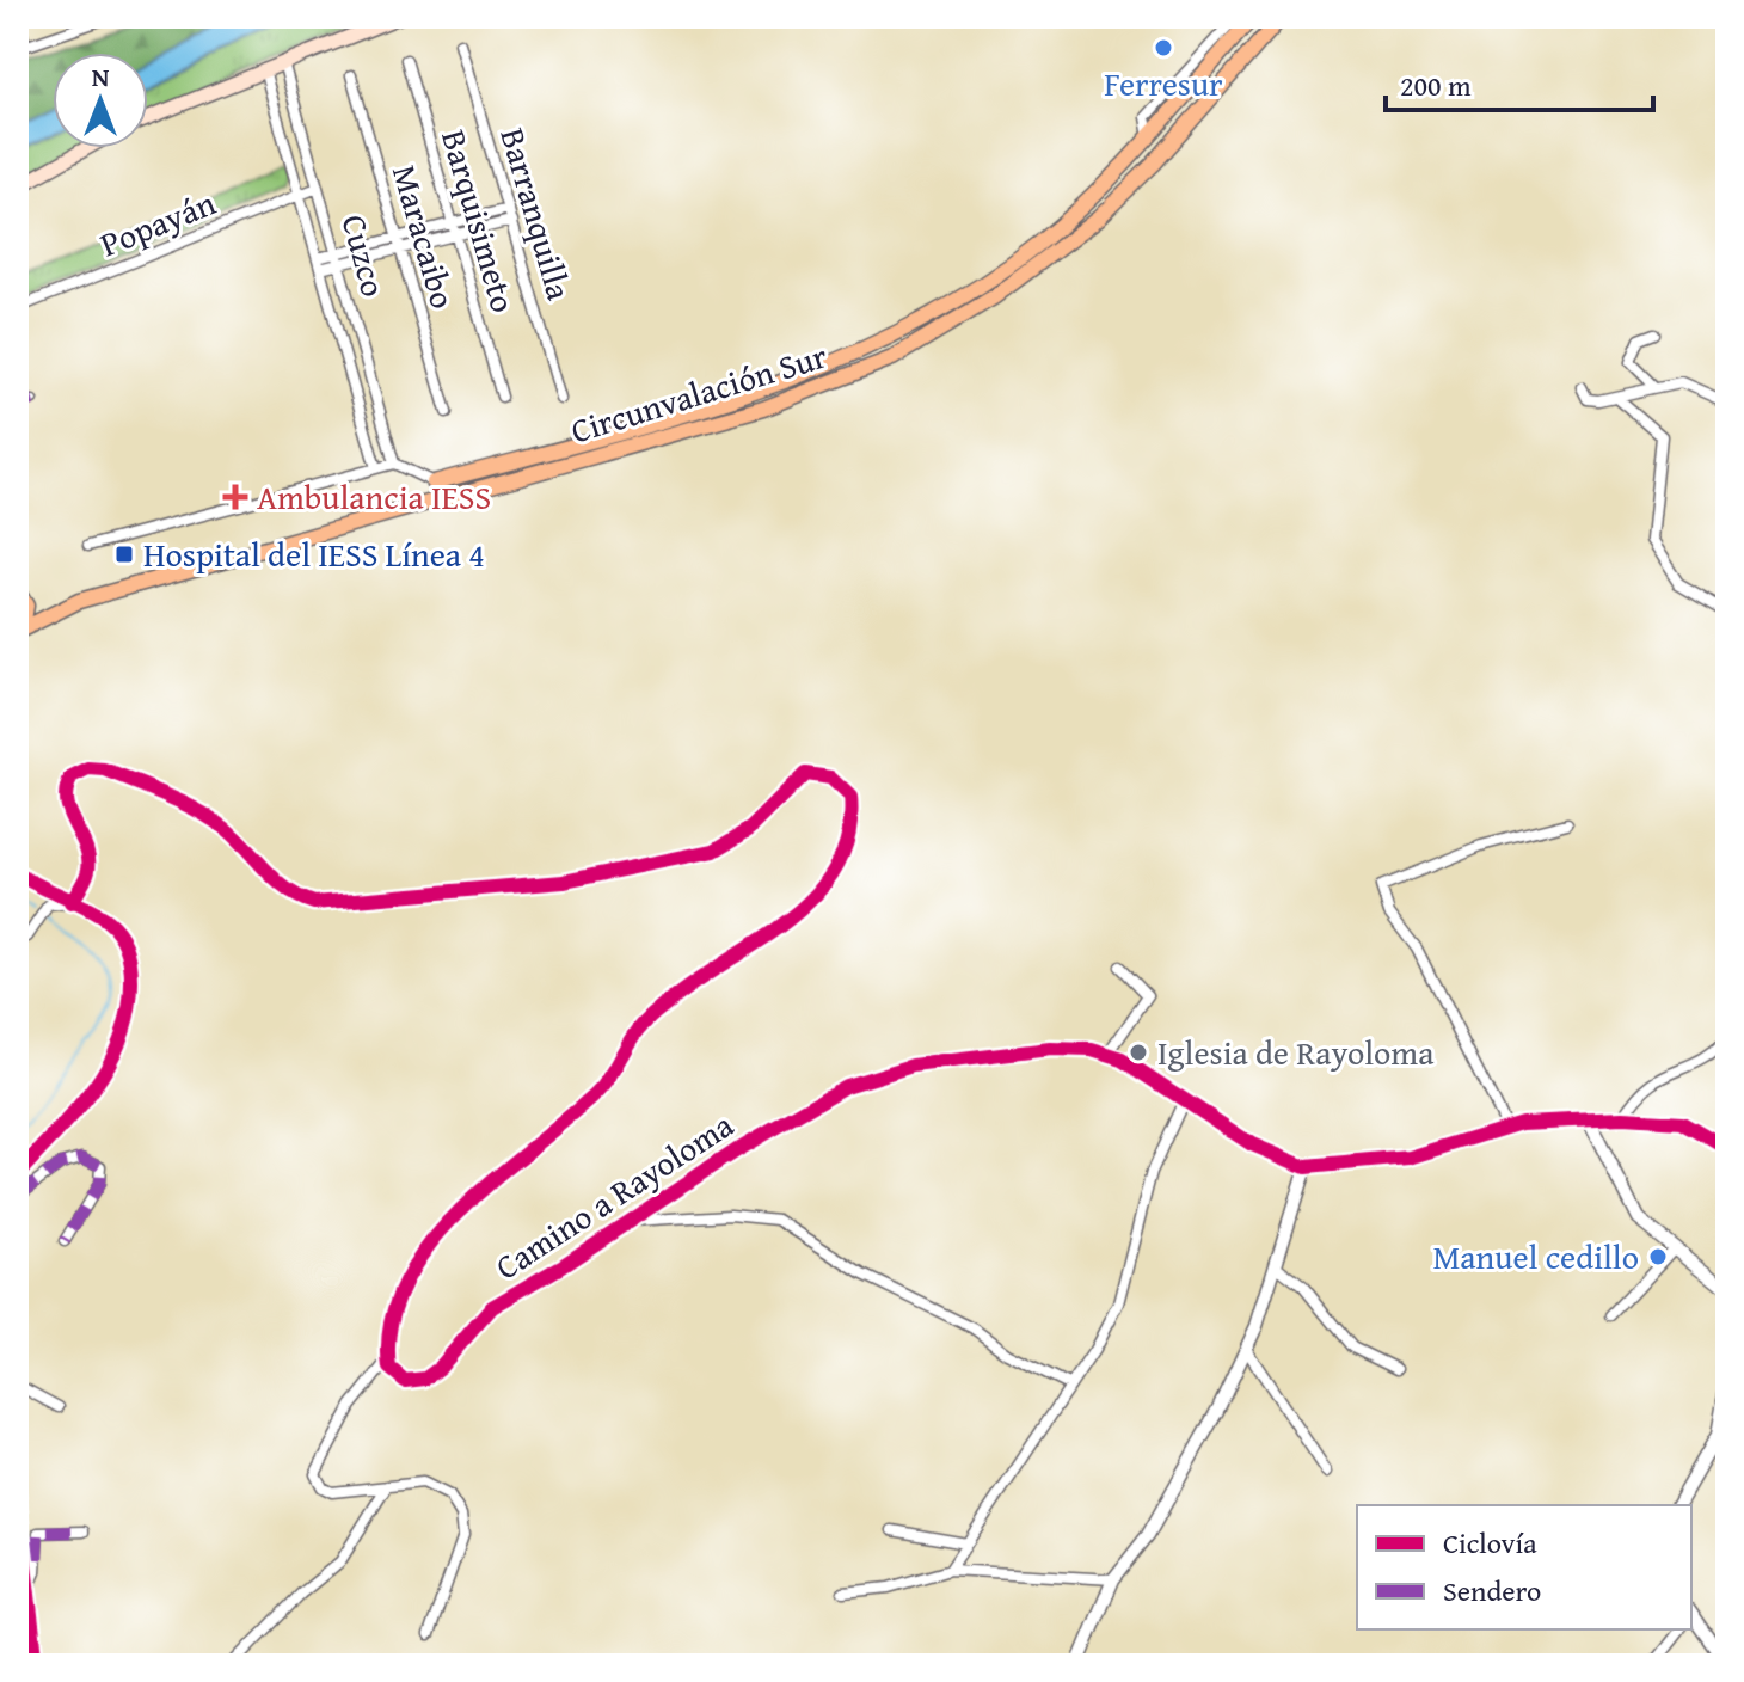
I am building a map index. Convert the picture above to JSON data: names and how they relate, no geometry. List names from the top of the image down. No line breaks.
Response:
{"streets":{"highway":["Circunvalación Sur"],"street":["Barranquilla","Barquisimeto","Popayán","Maracaibo","Cuzco","Camino a Rayoloma"]},"crossings":[["Popayán","Cuzco"]],"places":{"other":["Ferresur","Iglesia de Rayoloma","Manuel cedillo"],"health":["Ambulancia IESS"],"transit":["Hospital del IESS Línea 4"]},"legend":["Ciclovía","Sendero"],"scale_bar":"200 m","north":"top"}
